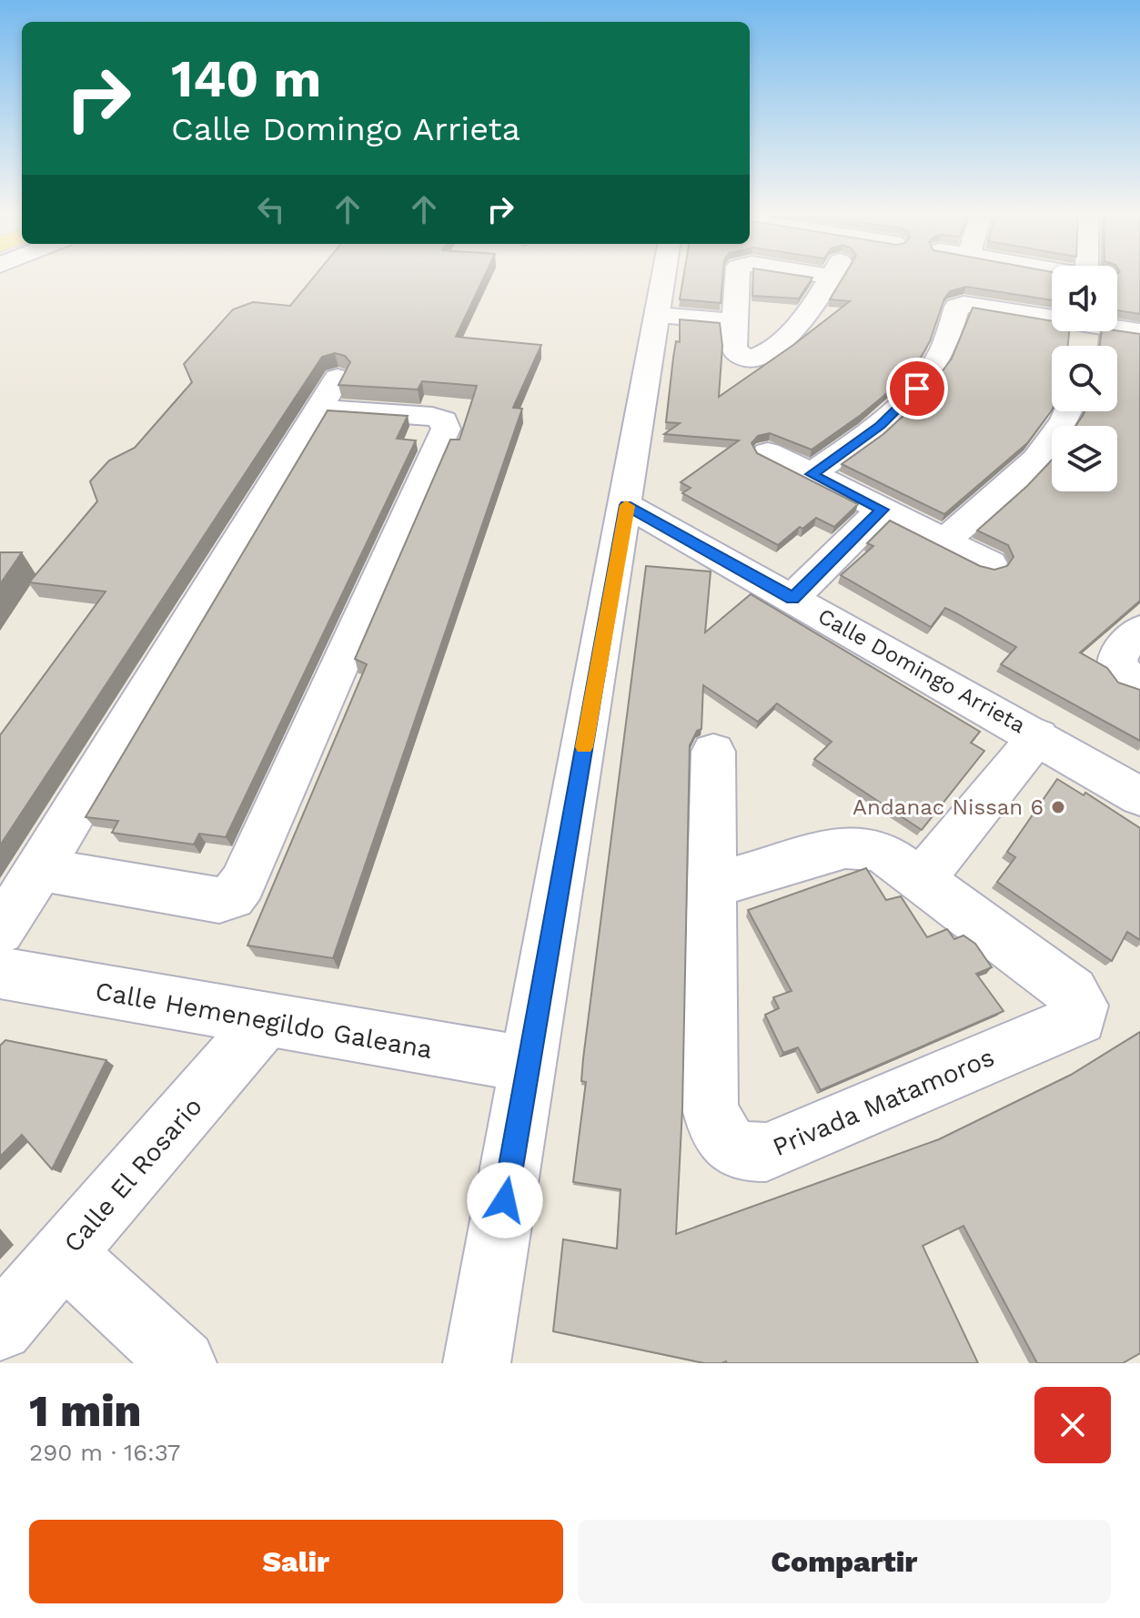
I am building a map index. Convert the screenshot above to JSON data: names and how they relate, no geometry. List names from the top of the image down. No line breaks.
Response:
{"streets":{"street":["Calle Domingo Arrieta","Calle Hemenegildo Galeana","Privada Matamoros","Calle El Rosario"]},"crossings":[["Calle Hemenegildo Galeana","Calle El Rosario"]],"places":["Andanac Nissan 6"],"page":{"turn":["140 m","Calle Domingo Arrieta"],"heading":["1 min","290 m · 16:37"],"buttons":["Salir","Compartir"]}}
